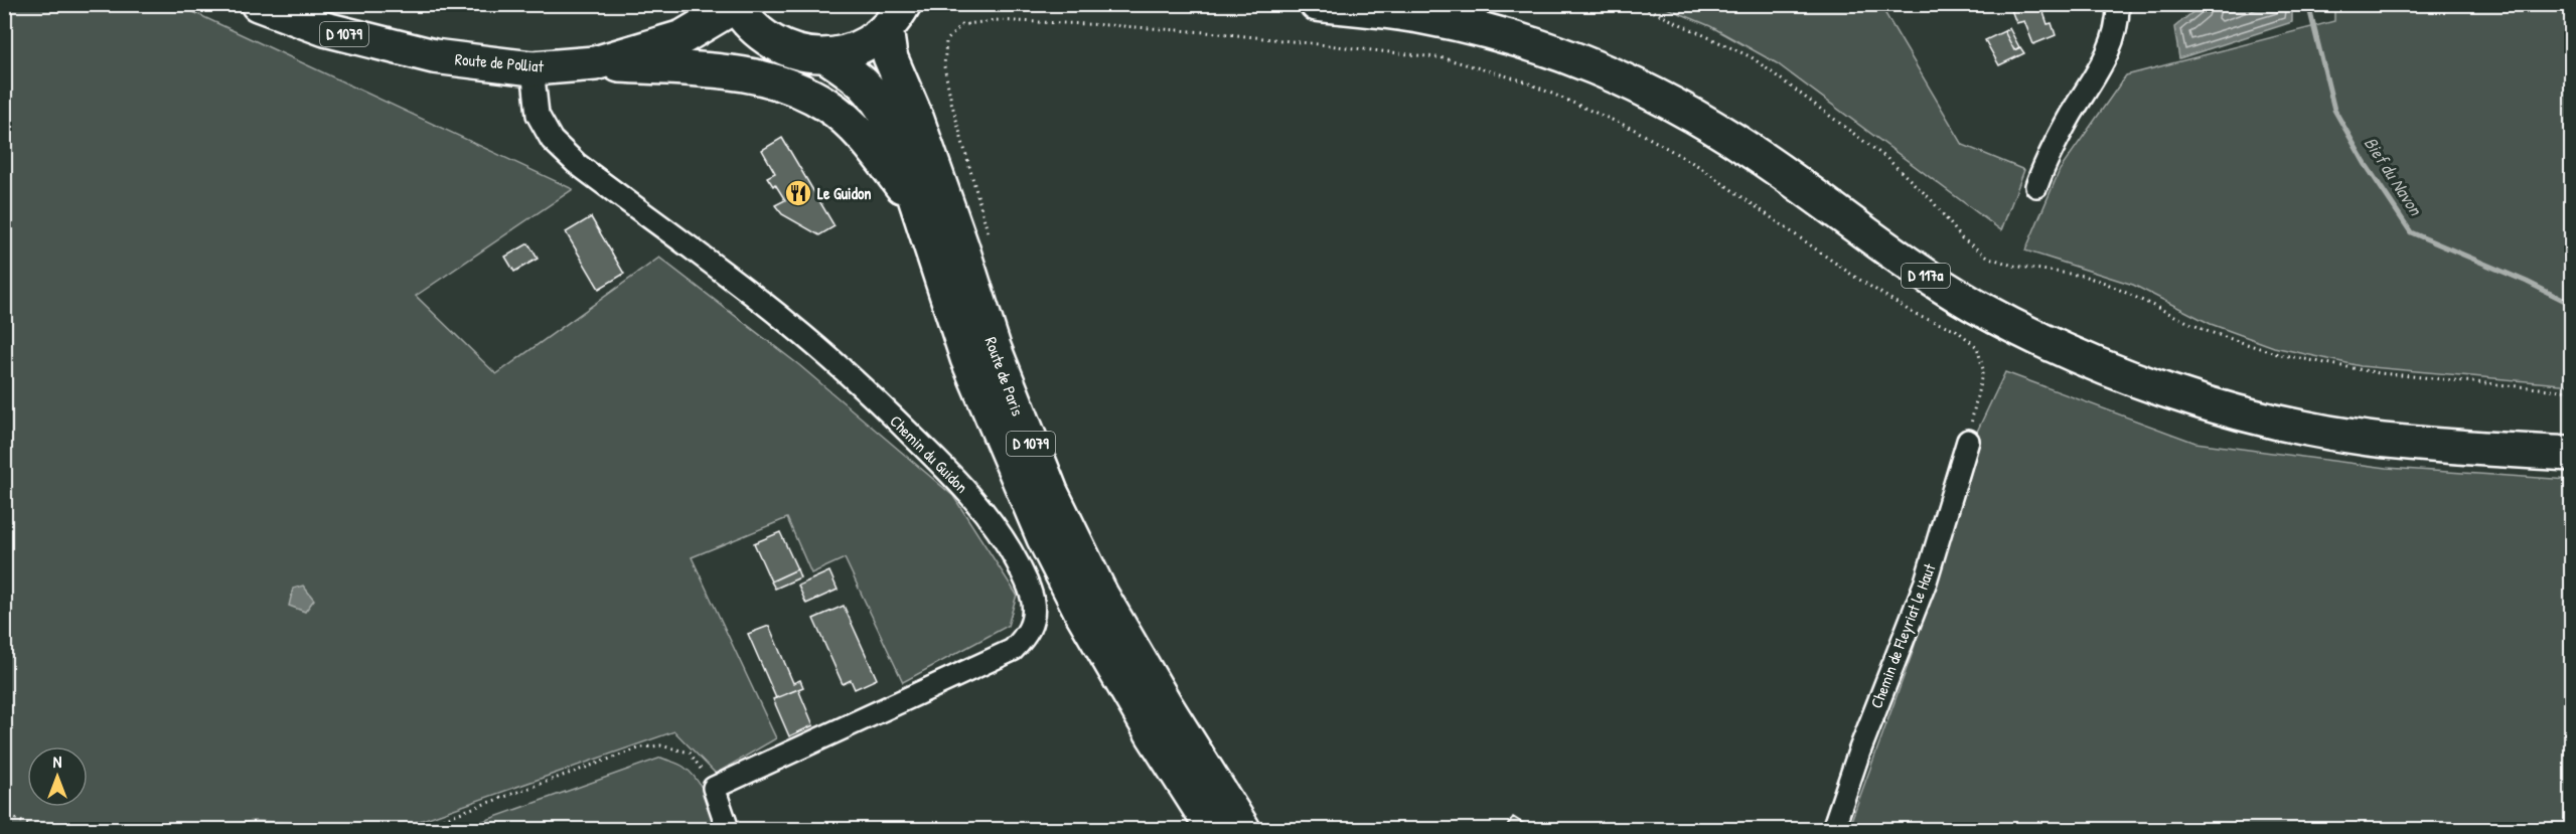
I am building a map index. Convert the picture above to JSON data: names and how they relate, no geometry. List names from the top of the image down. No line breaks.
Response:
{"streets":{"main road":["D 1079","Route de Polliat","D 117a","Route de Paris"],"street":["Chemin du Guidon","Chemin de Fleyriat le Haut"]},"crossings":[["Route de Polliat","Chemin du Guidon"]],"water":["Bief du Navon"],"places":{"restaurant":["Le Guidon"]},"north":"top"}
